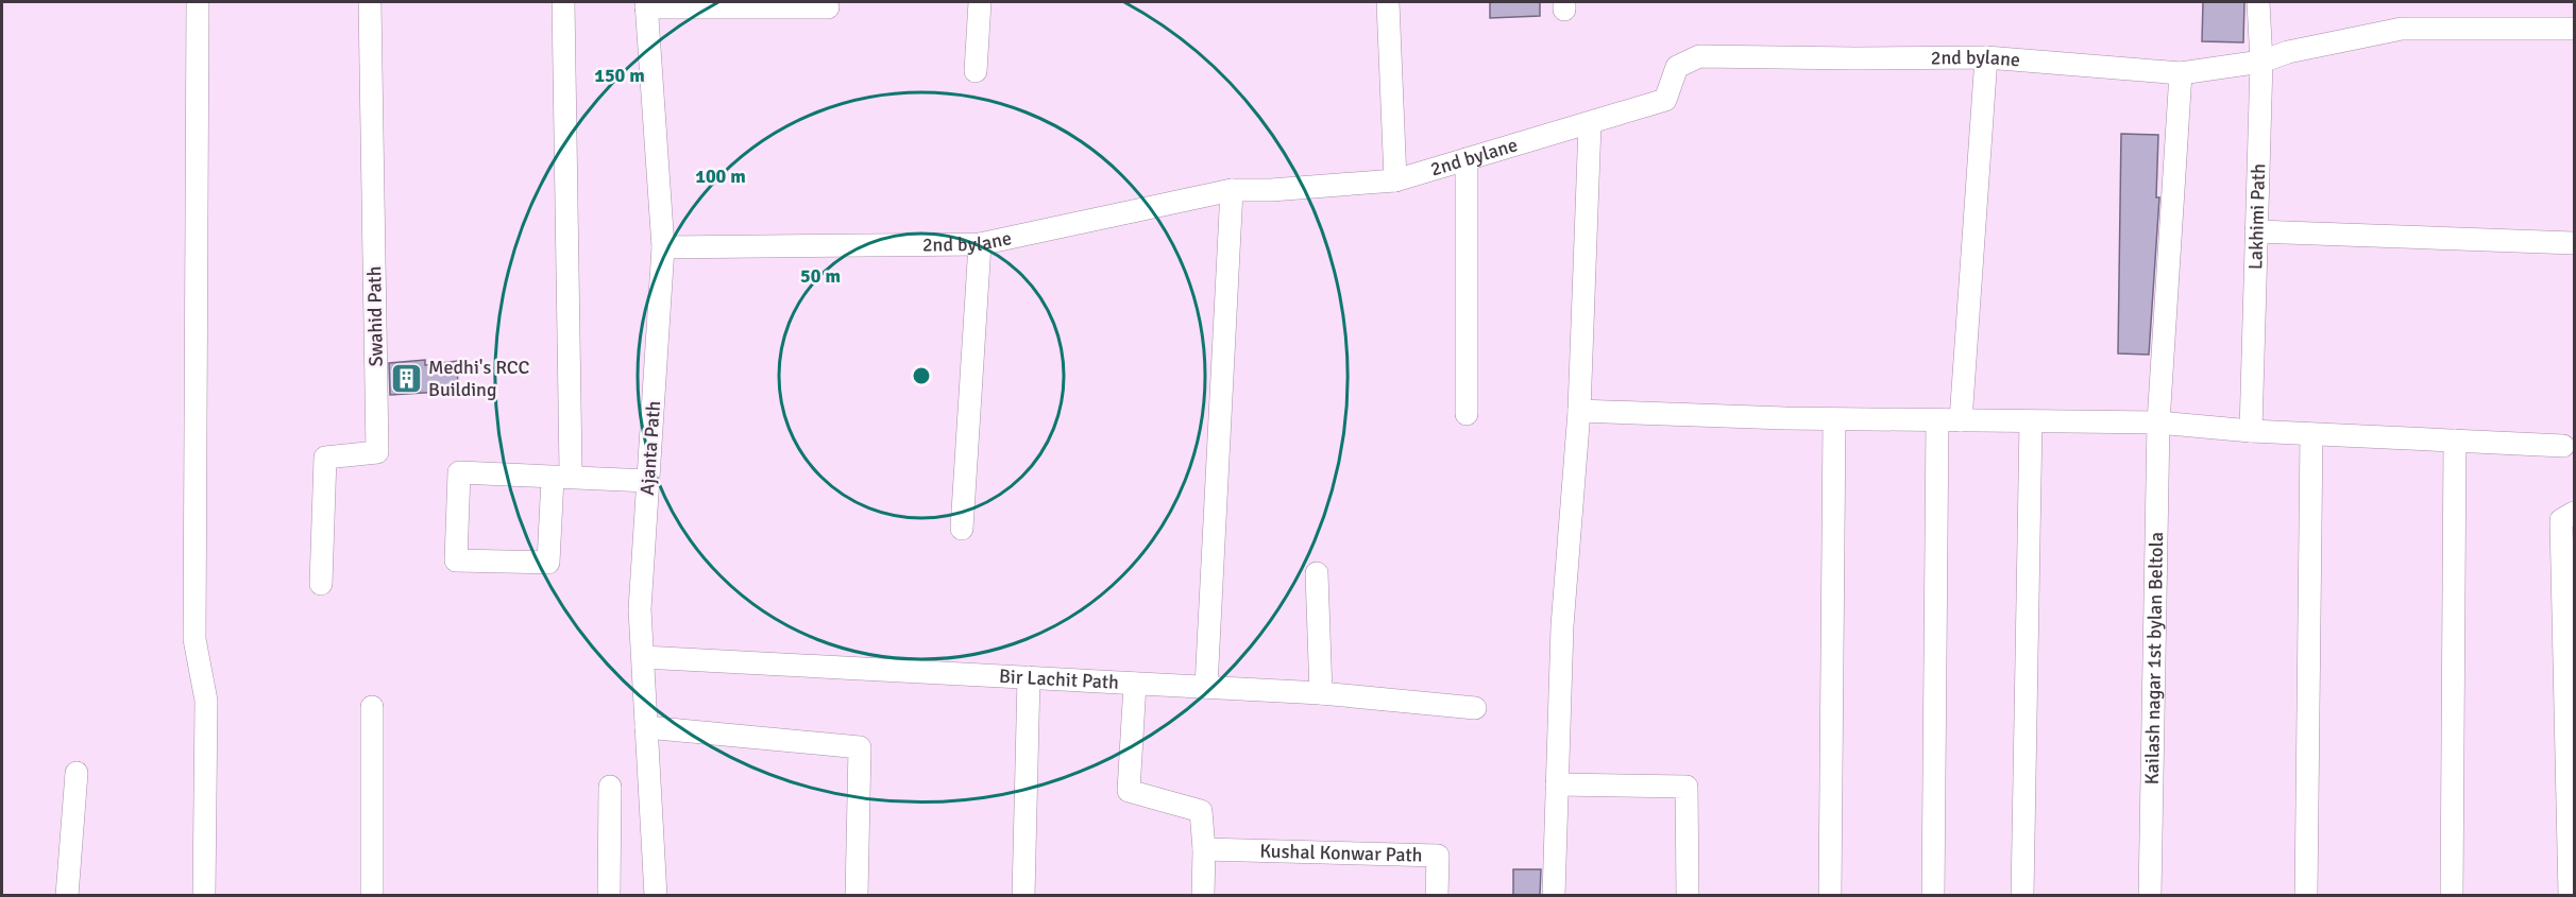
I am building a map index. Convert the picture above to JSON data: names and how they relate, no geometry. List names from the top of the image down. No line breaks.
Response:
{"streets":{"street":["2nd bylane","Lakhimi Path","Swahid Path","Ajanta Path","Kailash nagar 1st bylan Beltola","Bir Lachit Path","Kushal Konwar Path"]},"crossings":[["2nd bylane","Lakhimi Path"],["2nd bylane","Ajanta Path"],["2nd bylane","Kailash nagar 1st bylan Beltola"],["Ajanta Path","Bir Lachit Path"]],"places":{"building":["Medhi's RCC Building"]},"rings":["150 m","100 m","50 m"]}
